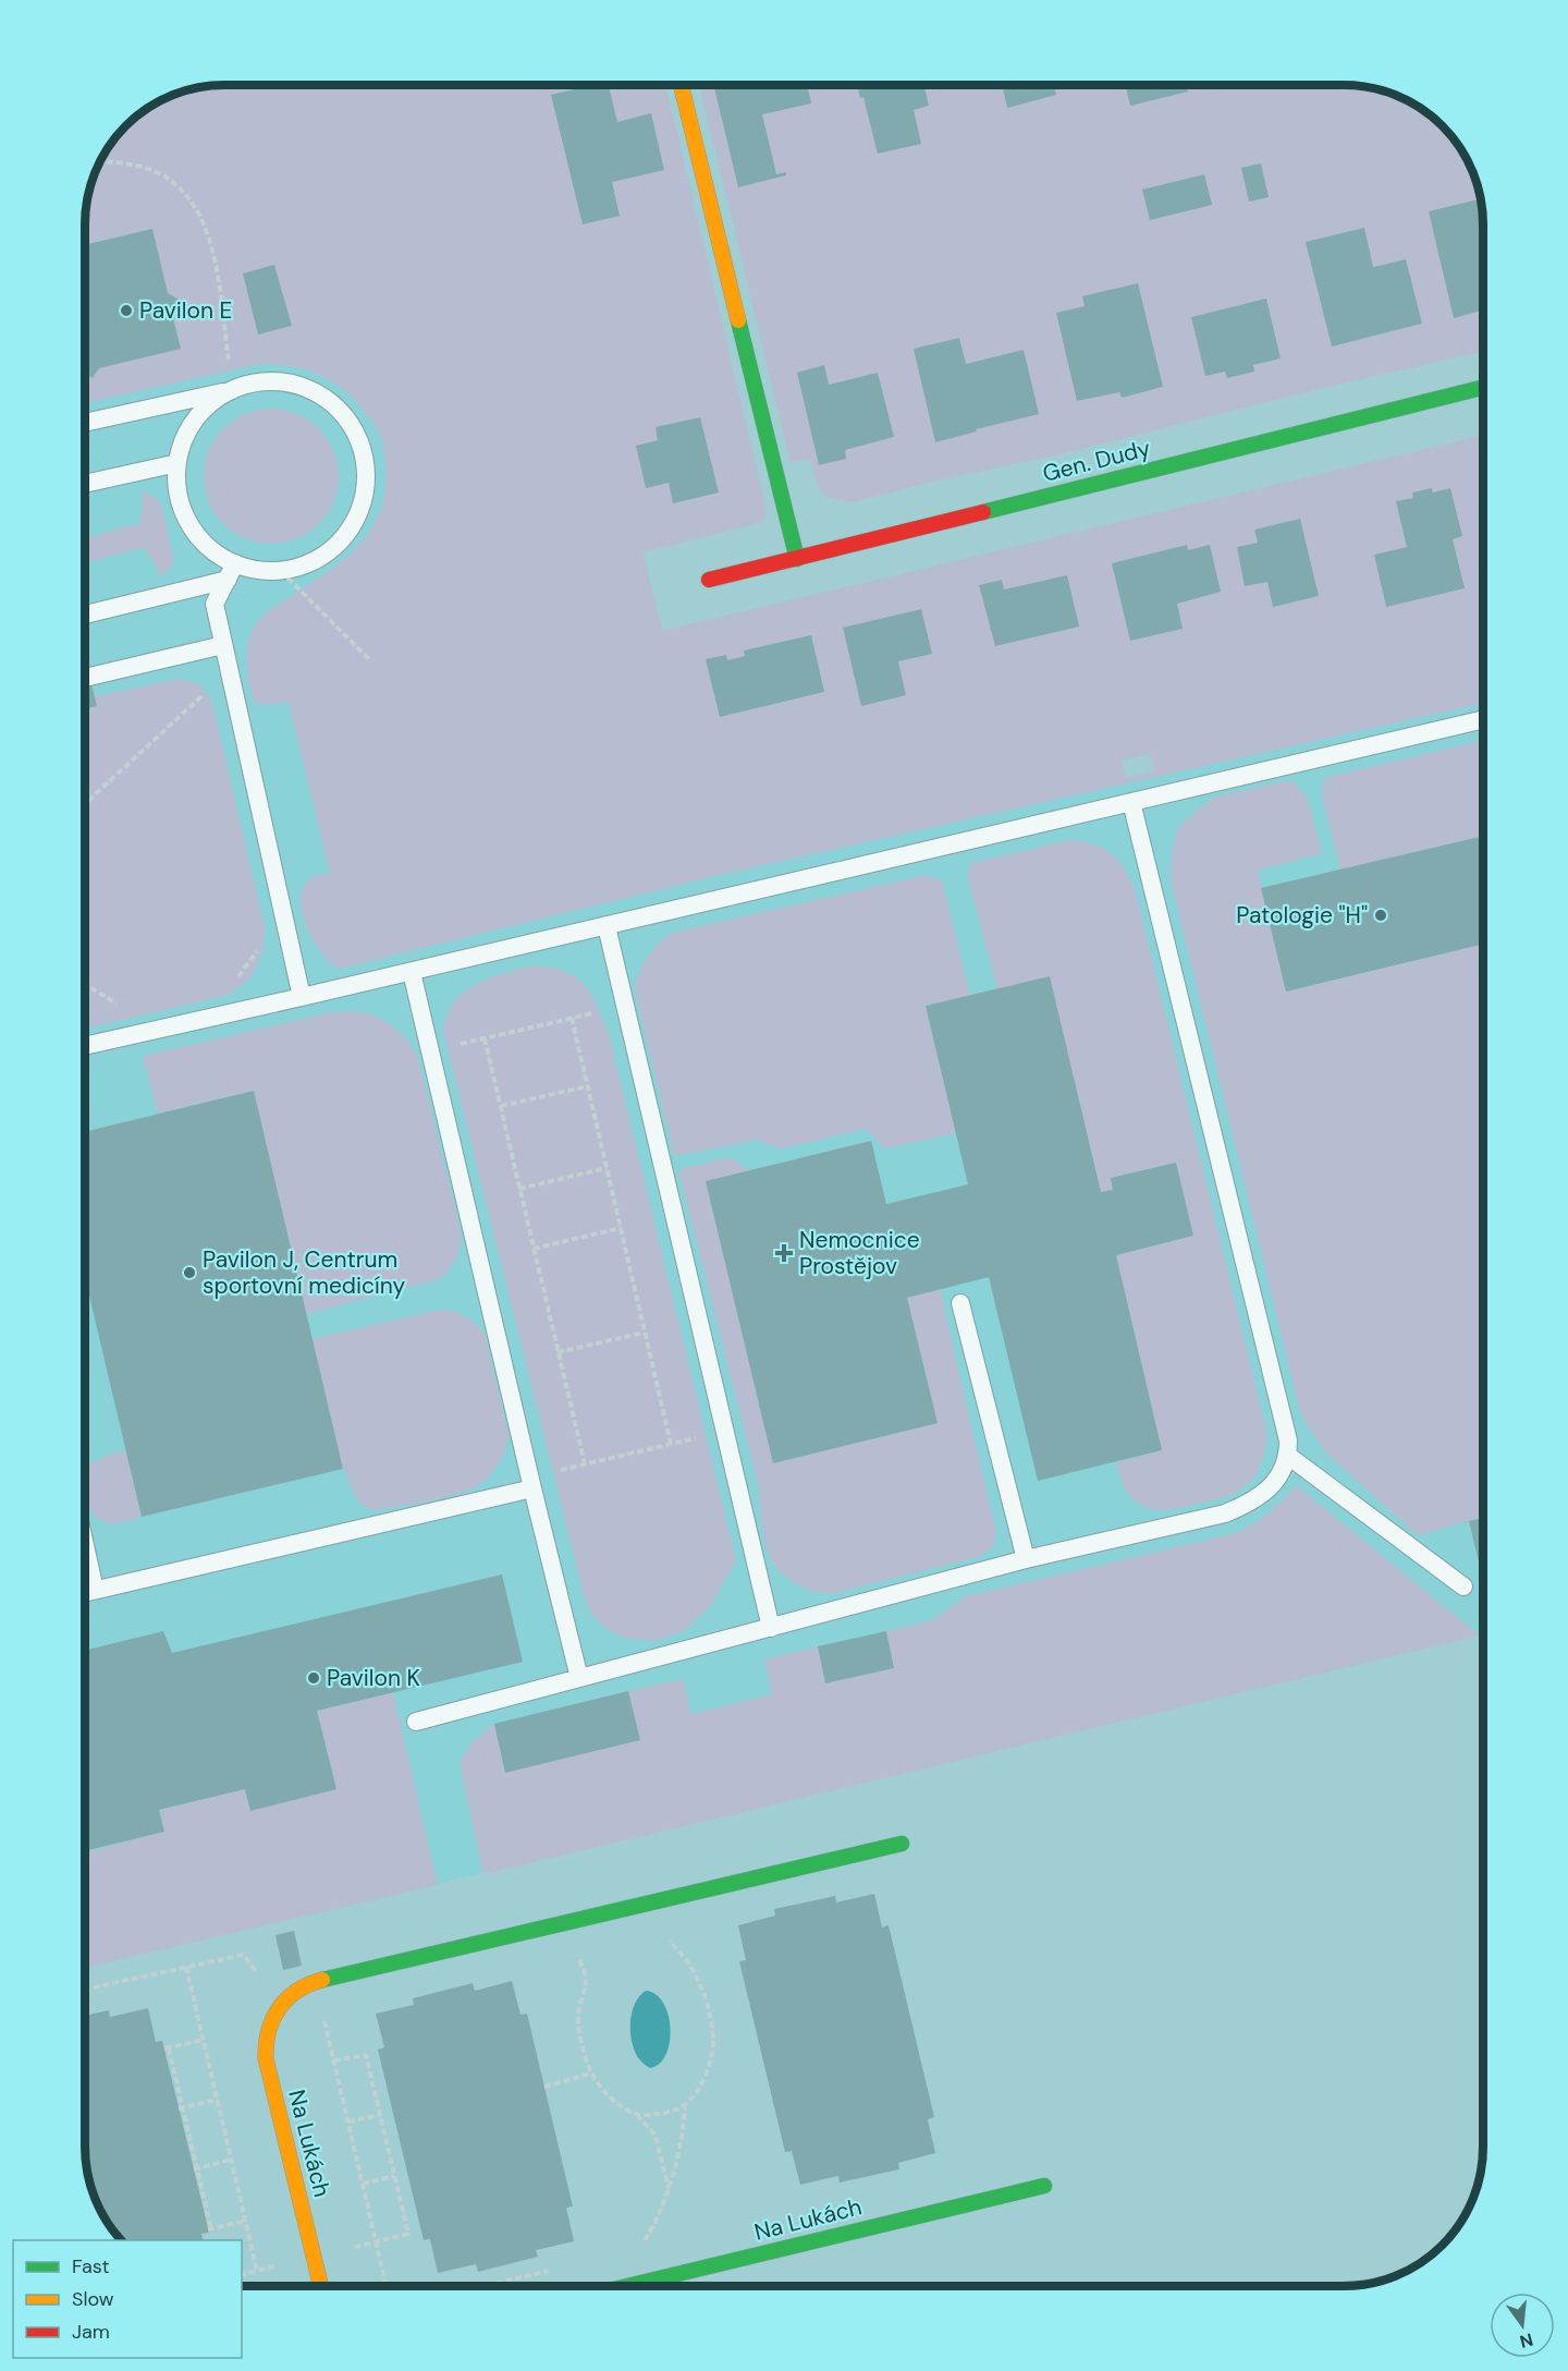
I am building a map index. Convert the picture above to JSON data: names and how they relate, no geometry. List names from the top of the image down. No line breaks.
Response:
{"streets":{"street":["Gen. Dudy","Na Lukách"]},"places":{"other":["Pavilon E","Patologie \"H\"","Pavilon J, Centrum sportovní medicíny","Pavilon K"],"health":["Nemocnice Prostějov"]},"legend":["Fast","Slow","Jam"],"north":"bottom"}
